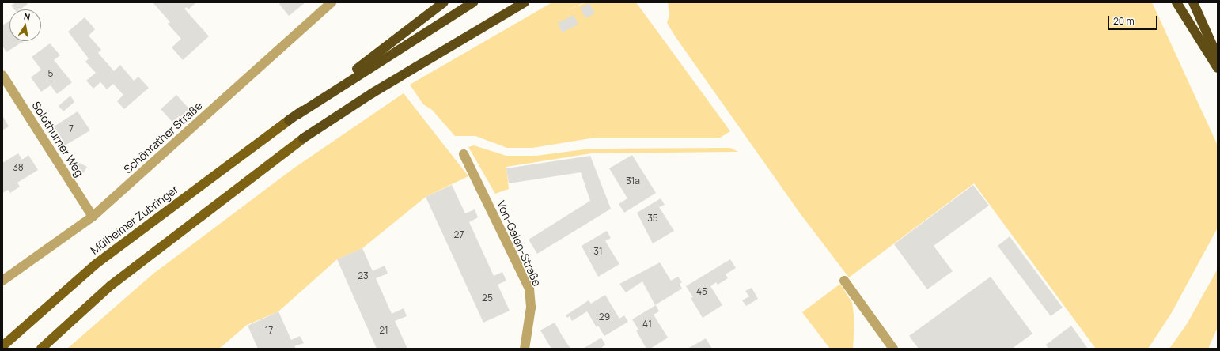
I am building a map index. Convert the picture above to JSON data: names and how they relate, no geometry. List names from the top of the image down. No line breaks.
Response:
{"streets":{"main road":["Mülheimer Zubringer"],"street":["Schönrather Straße","Solothurner Weg","Von-Galen-Straße"]},"crossings":[["Schönrather Straße","Solothurner Weg"]],"house_numbers":["5","7","38","31a","35","27","31","23","45","25","29","41","17","21"],"scale_bar":"20 m","north":"top"}
